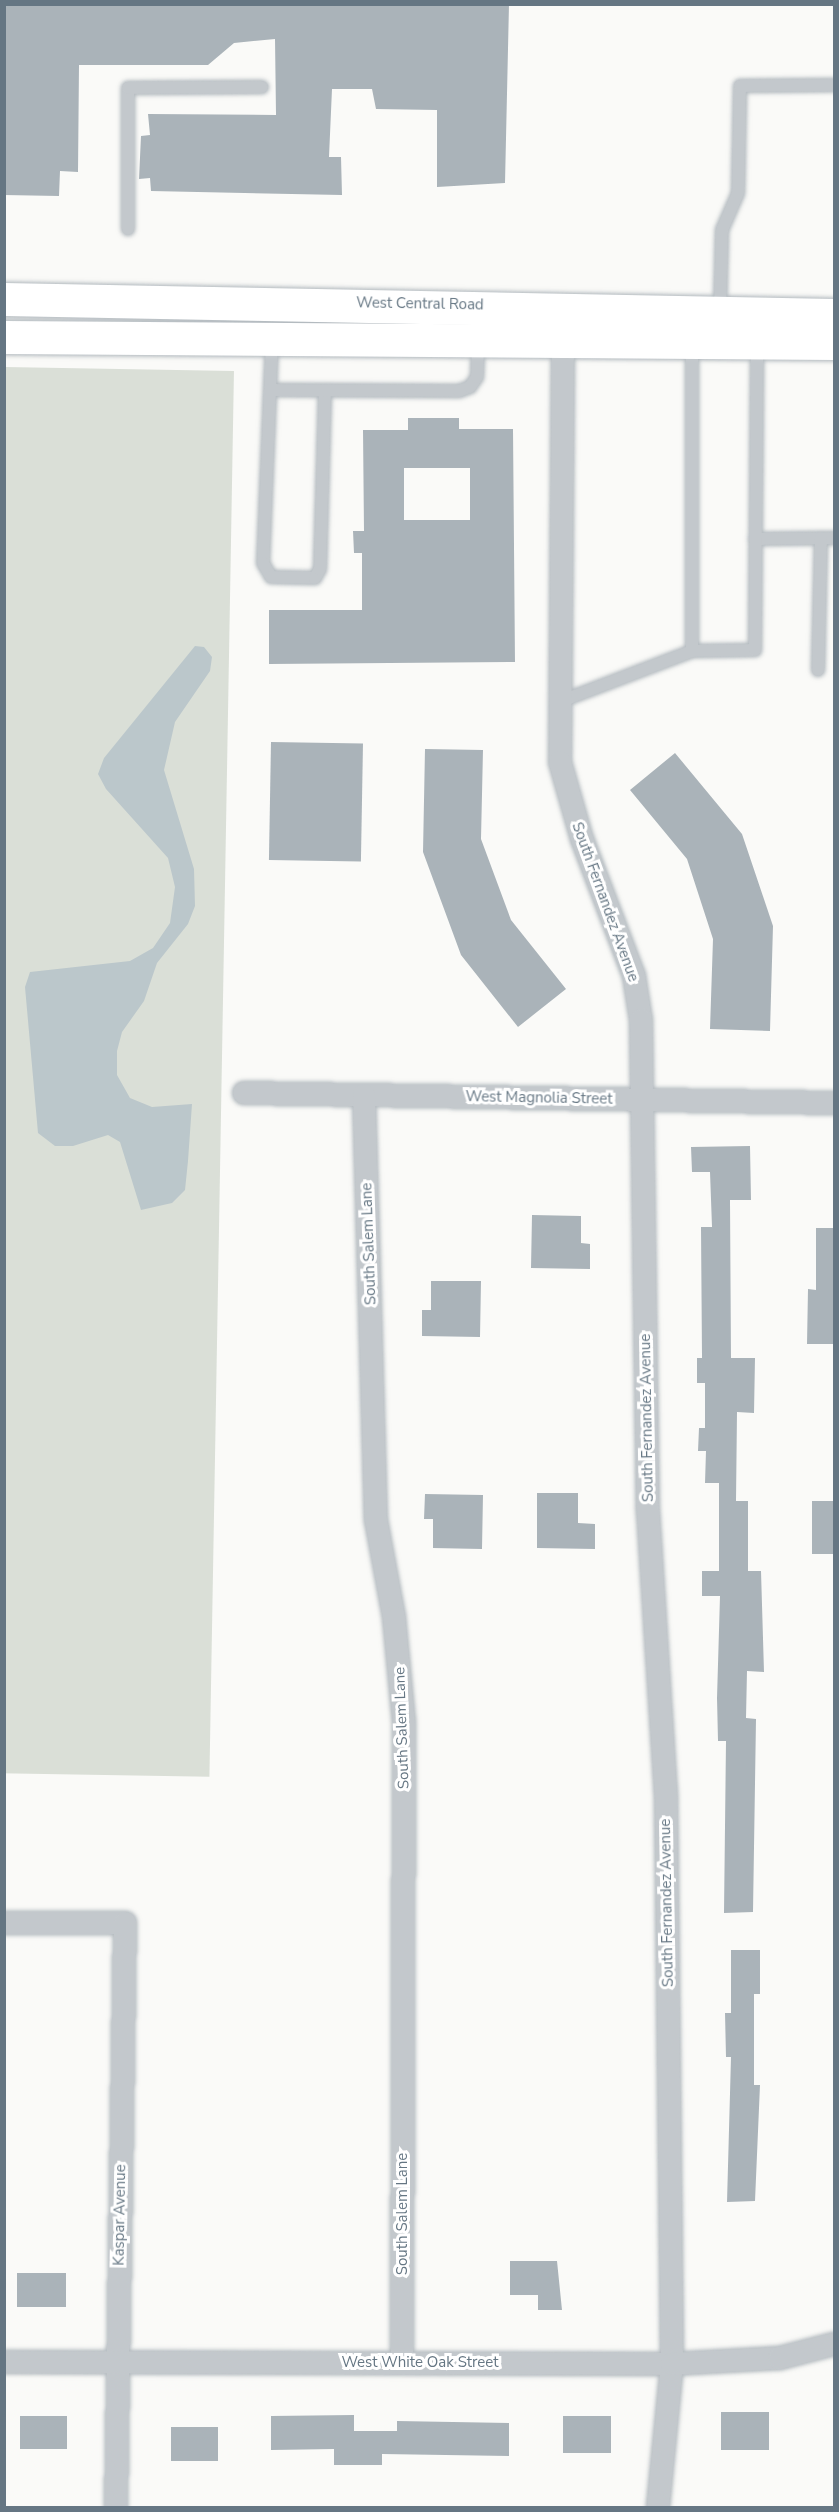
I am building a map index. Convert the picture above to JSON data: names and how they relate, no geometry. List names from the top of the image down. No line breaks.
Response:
{"streets":{"main road":["West Central Road"],"street":["South Fernandez Avenue","West Magnolia Street","South Salem Lane","Kaspar Avenue","West White Oak Street"]},"crossings":[["South Fernandez Avenue","West Magnolia Street"],["South Fernandez Avenue","West White Oak Street"],["West Magnolia Street","South Salem Lane"],["South Salem Lane","West White Oak Street"],["Kaspar Avenue","West White Oak Street"]]}
